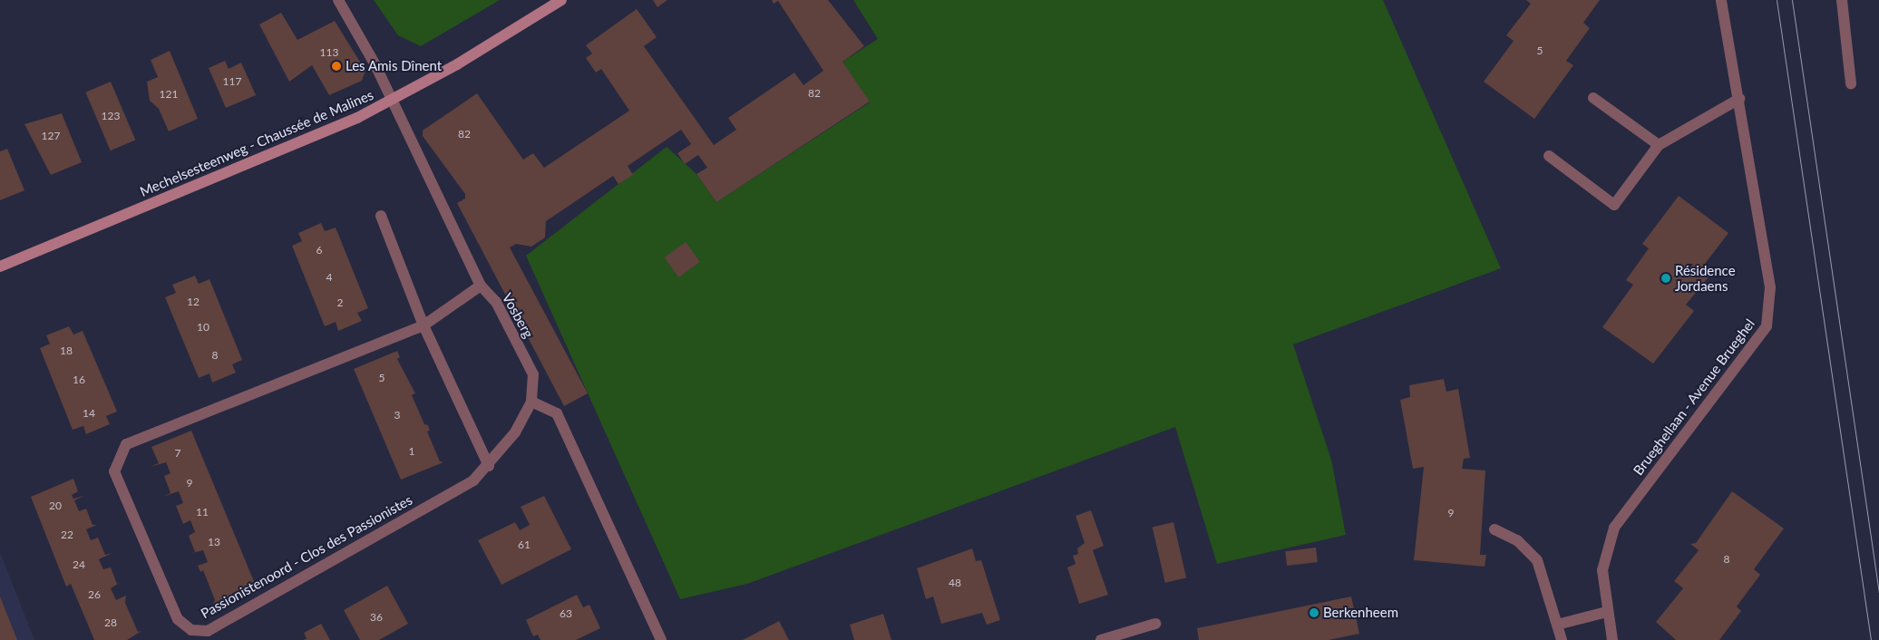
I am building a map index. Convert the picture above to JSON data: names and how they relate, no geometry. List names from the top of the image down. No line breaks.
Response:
{"streets":{"main road":["Mechelsesteenweg - Chaussée de Malines"],"street":["Vosberg","Brueghellaan - Avenue Brueghel","Passionistenoord - Clos des Passionistes"]},"crossings":[["Mechelsesteenweg - Chaussée de Malines","Vosberg"],["Vosberg","Passionistenoord - Clos des Passionistes"]],"places":["Les Amis Dînent","Résidence Jordaens","Berkenheem"],"house_numbers":["5","113","117","82","121","123","82","127","6","4","12","2","10","18","8","5","16","14","3","1","7","9","20","11","9","22","13","61","8","24","48","26","63","36","28"]}
